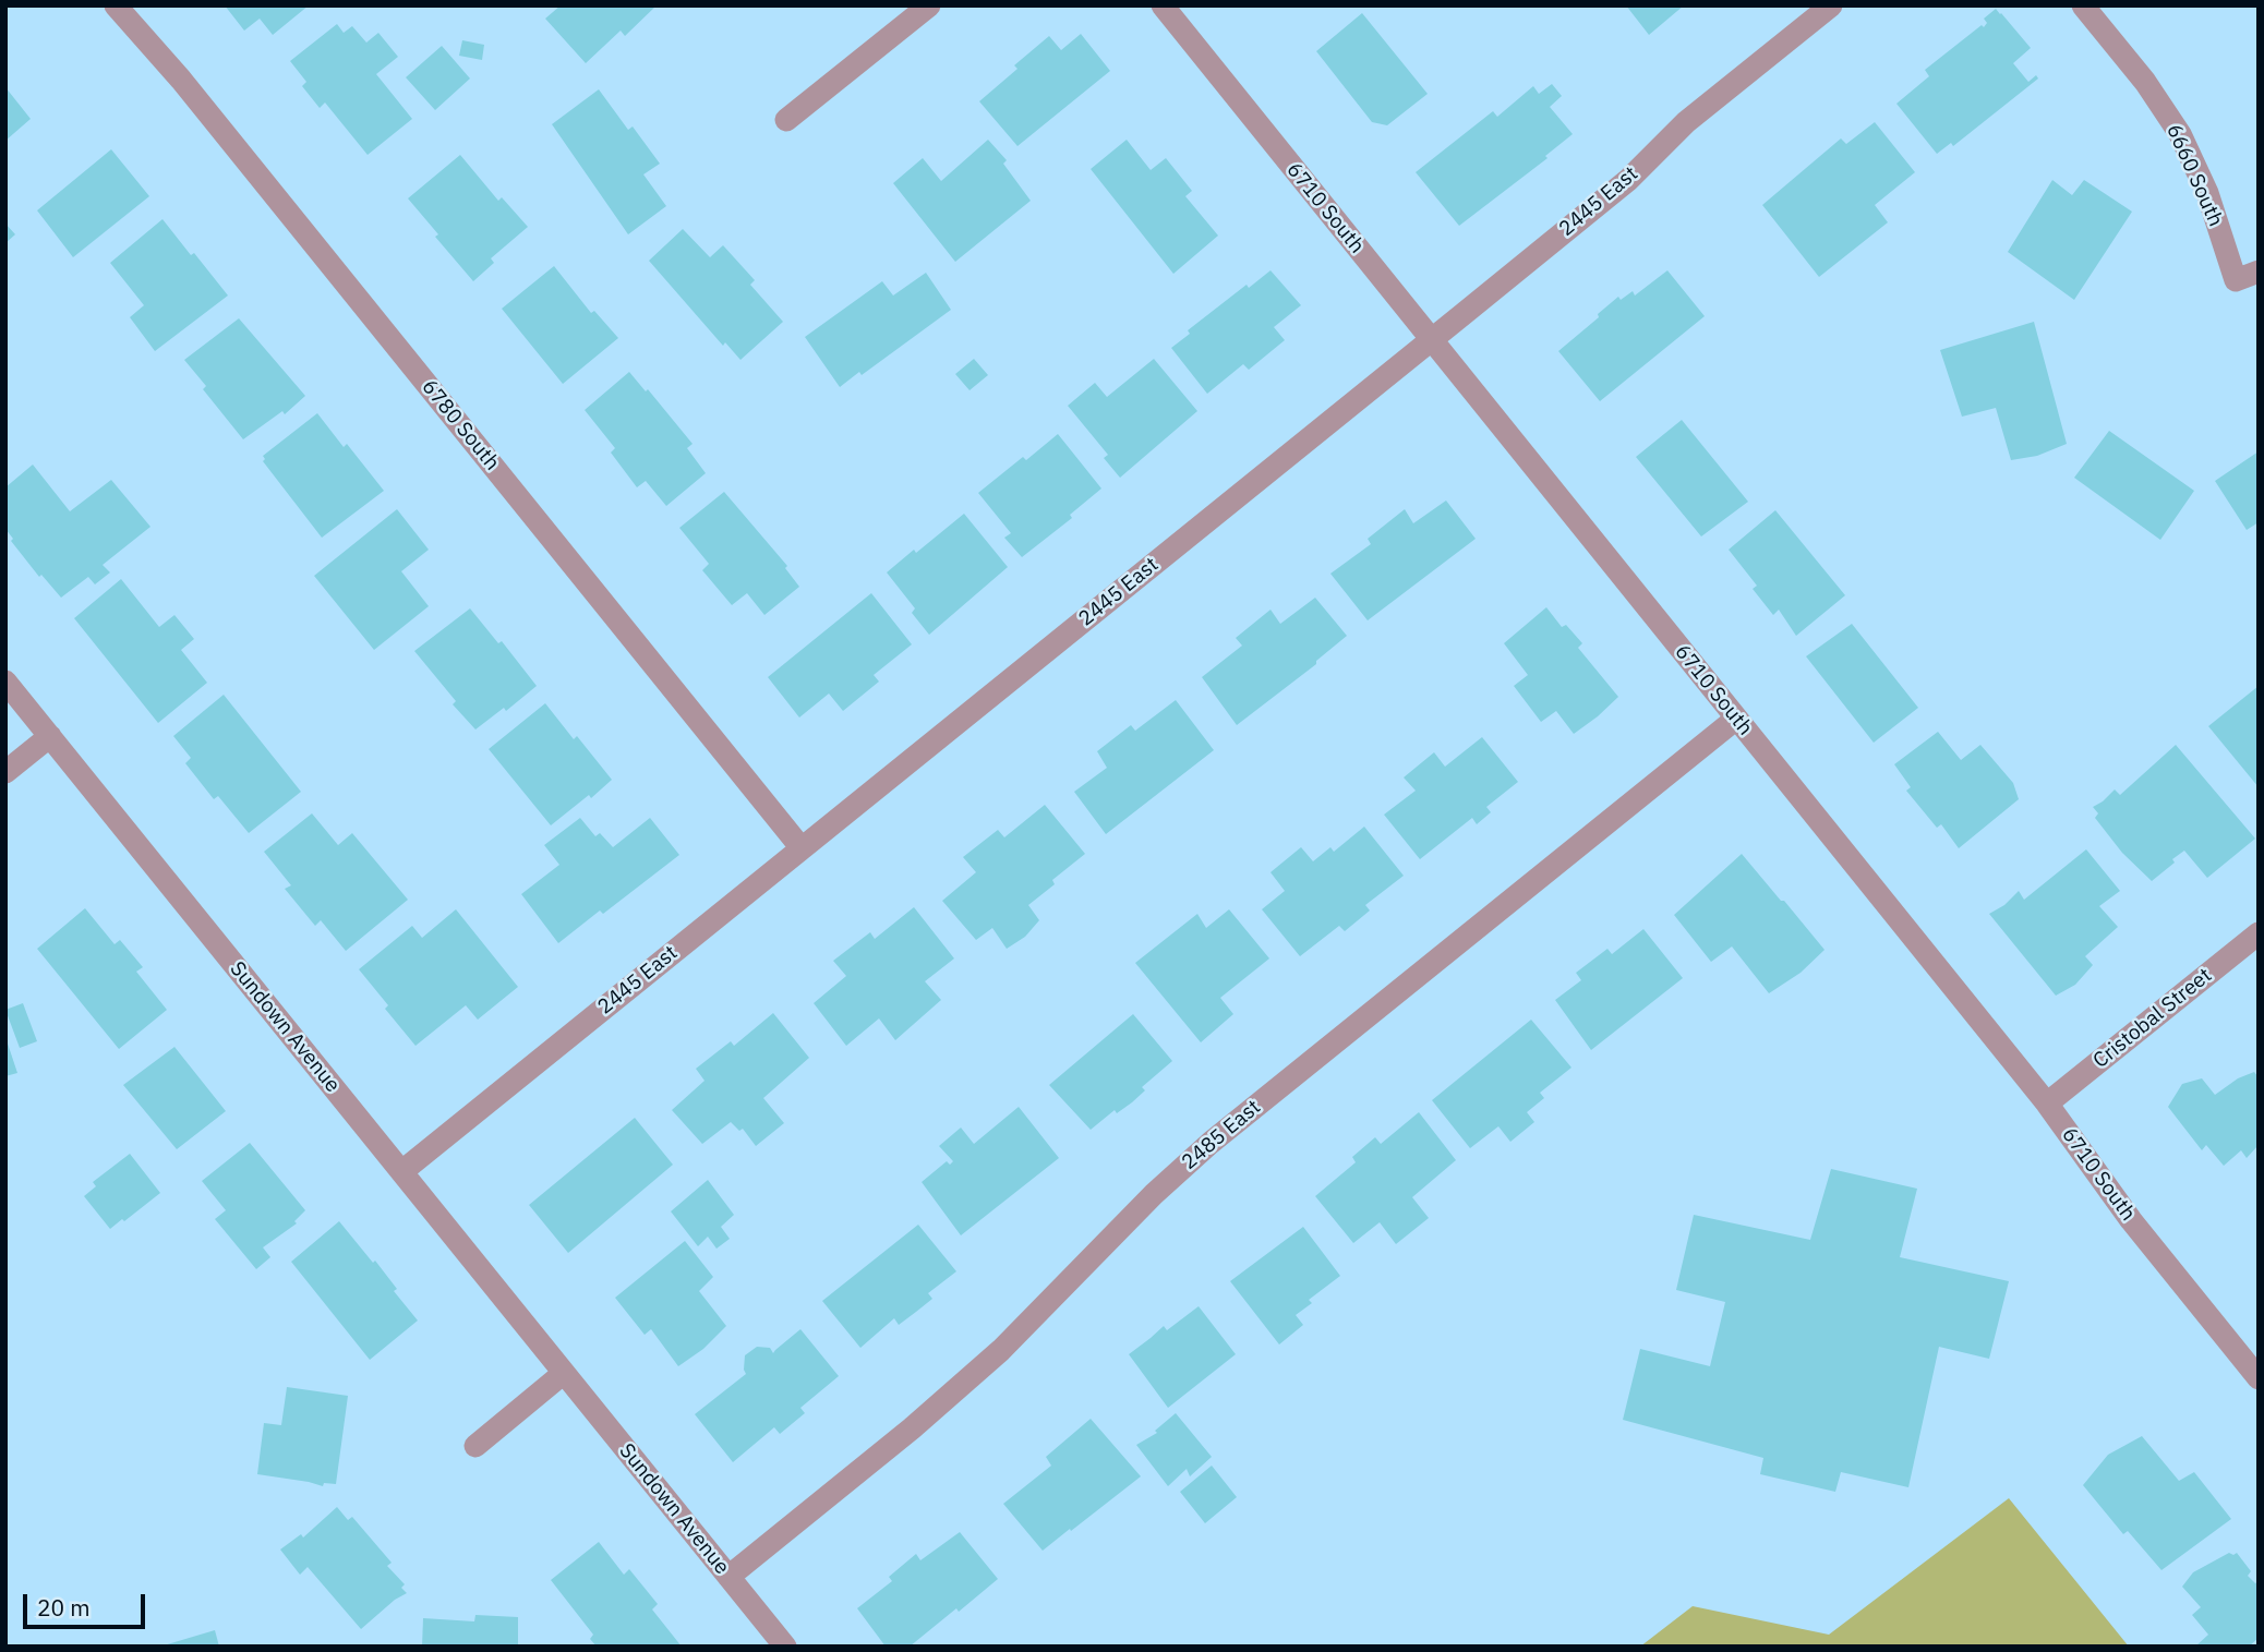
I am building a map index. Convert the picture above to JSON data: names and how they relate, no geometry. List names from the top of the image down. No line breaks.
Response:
{"streets":{"street":["6660 South","2445 East","6710 South","6780 South","Cristobal Street","Sundown Avenue","2485 East"]},"crossings":[["2445 East","6710 South"],["2445 East","6780 South"],["2445 East","Sundown Avenue"],["6710 South","Cristobal Street"],["6710 South","2485 East"],["Sundown Avenue","2485 East"]],"scale_bar":"20 m"}
